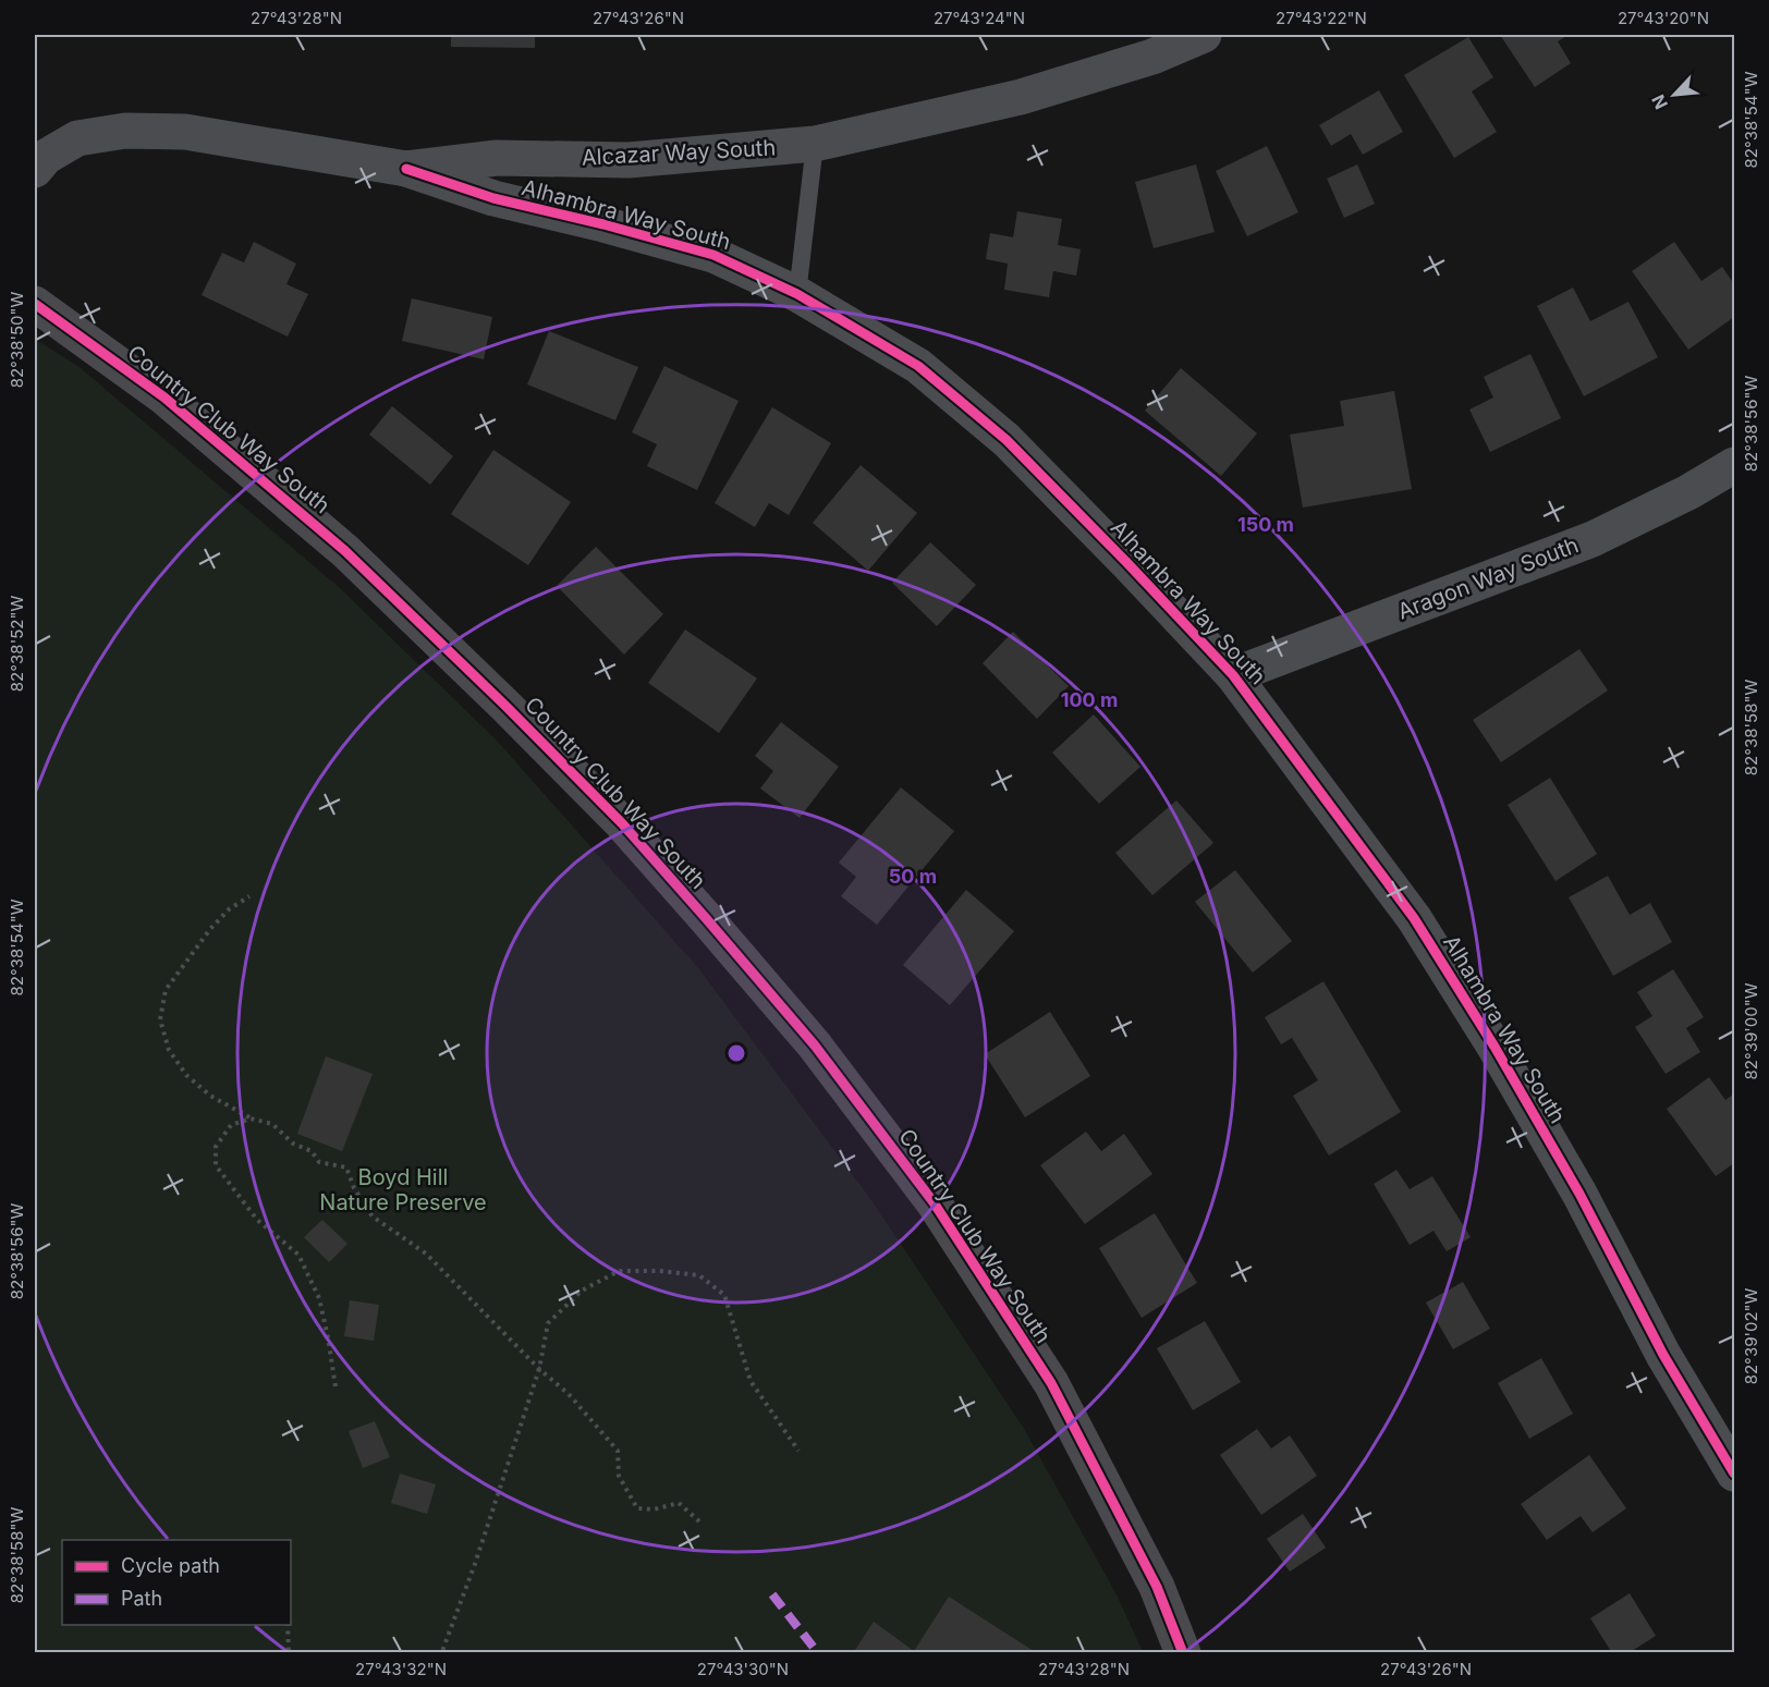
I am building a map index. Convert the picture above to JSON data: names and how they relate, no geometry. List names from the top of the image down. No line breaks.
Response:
{"streets":{"street":["Alcazar Way South","Alhambra Way South","Country Club Way South","Aragon Way South"]},"crossings":[["Alcazar Way South","Alhambra Way South"],["Alhambra Way South","Aragon Way South"]],"parks":["Boyd Hill Nature Preserve"],"legend":["Cycle path","Path"],"north":"bottom left","coordinates":["27°43'28\"N","27°43'26\"N","27°43'24\"N","27°43'22\"N","27°43'20\"N","82°38'54\"W","82°38'50\"W","82°38'56\"W","82°38'52\"W","82°38'58\"W","82°39'00\"W","82°39'02\"W","27°43'32\"N","27°43'30\"N"],"rings":["150 m","100 m","50 m"]}
